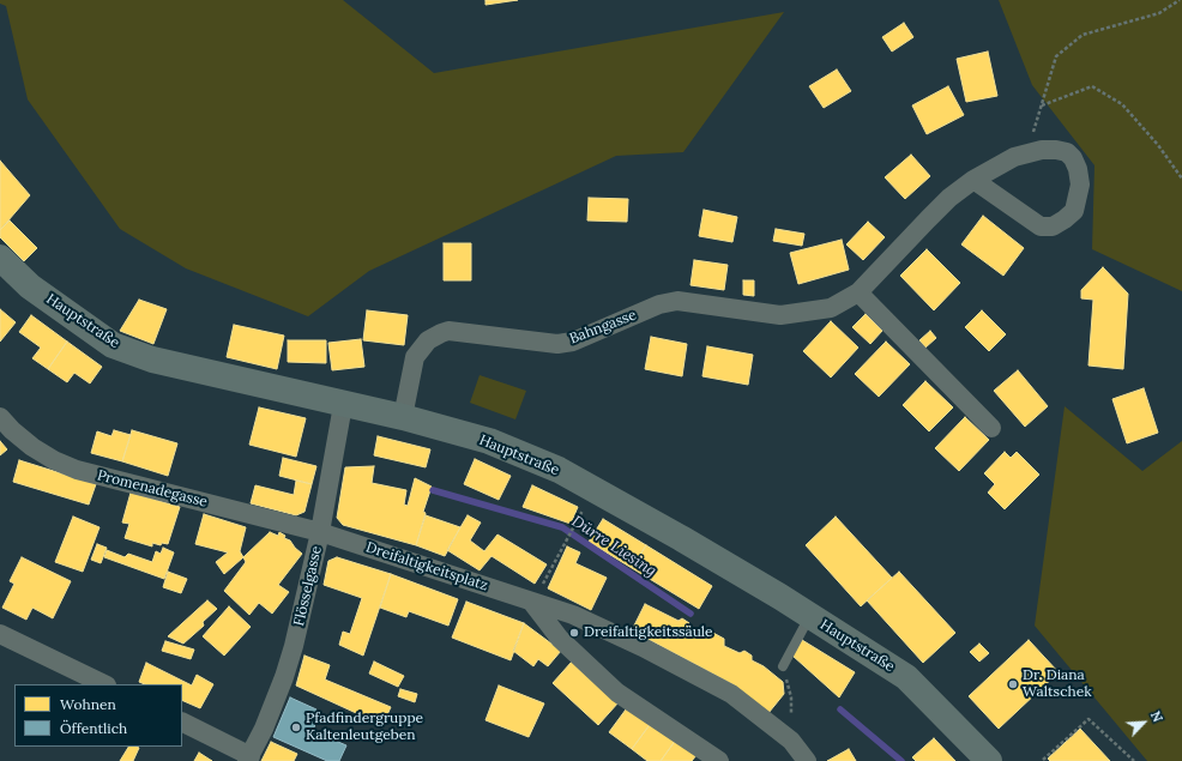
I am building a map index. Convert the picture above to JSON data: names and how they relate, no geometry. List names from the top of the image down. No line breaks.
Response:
{"streets":{"main road":["Hauptstraße"],"street":["Bahngasse","Promenadegasse","Dreifaltigkeitsplatz","Flösselgasse"]},"crossings":[["Hauptstraße","Bahngasse"],["Hauptstraße","Flösselgasse"],["Promenadegasse","Dreifaltigkeitsplatz"],["Promenadegasse","Flösselgasse"],["Dreifaltigkeitsplatz","Flösselgasse"]],"water":["Dürre Liesing"],"places":["Dreifaltigkeitssäule","Dr. Diana Waltschek","Pfadfindergruppe Kaltenleutgeben"],"legend":["Wohnen","Öffentlich"],"north":"top right"}
